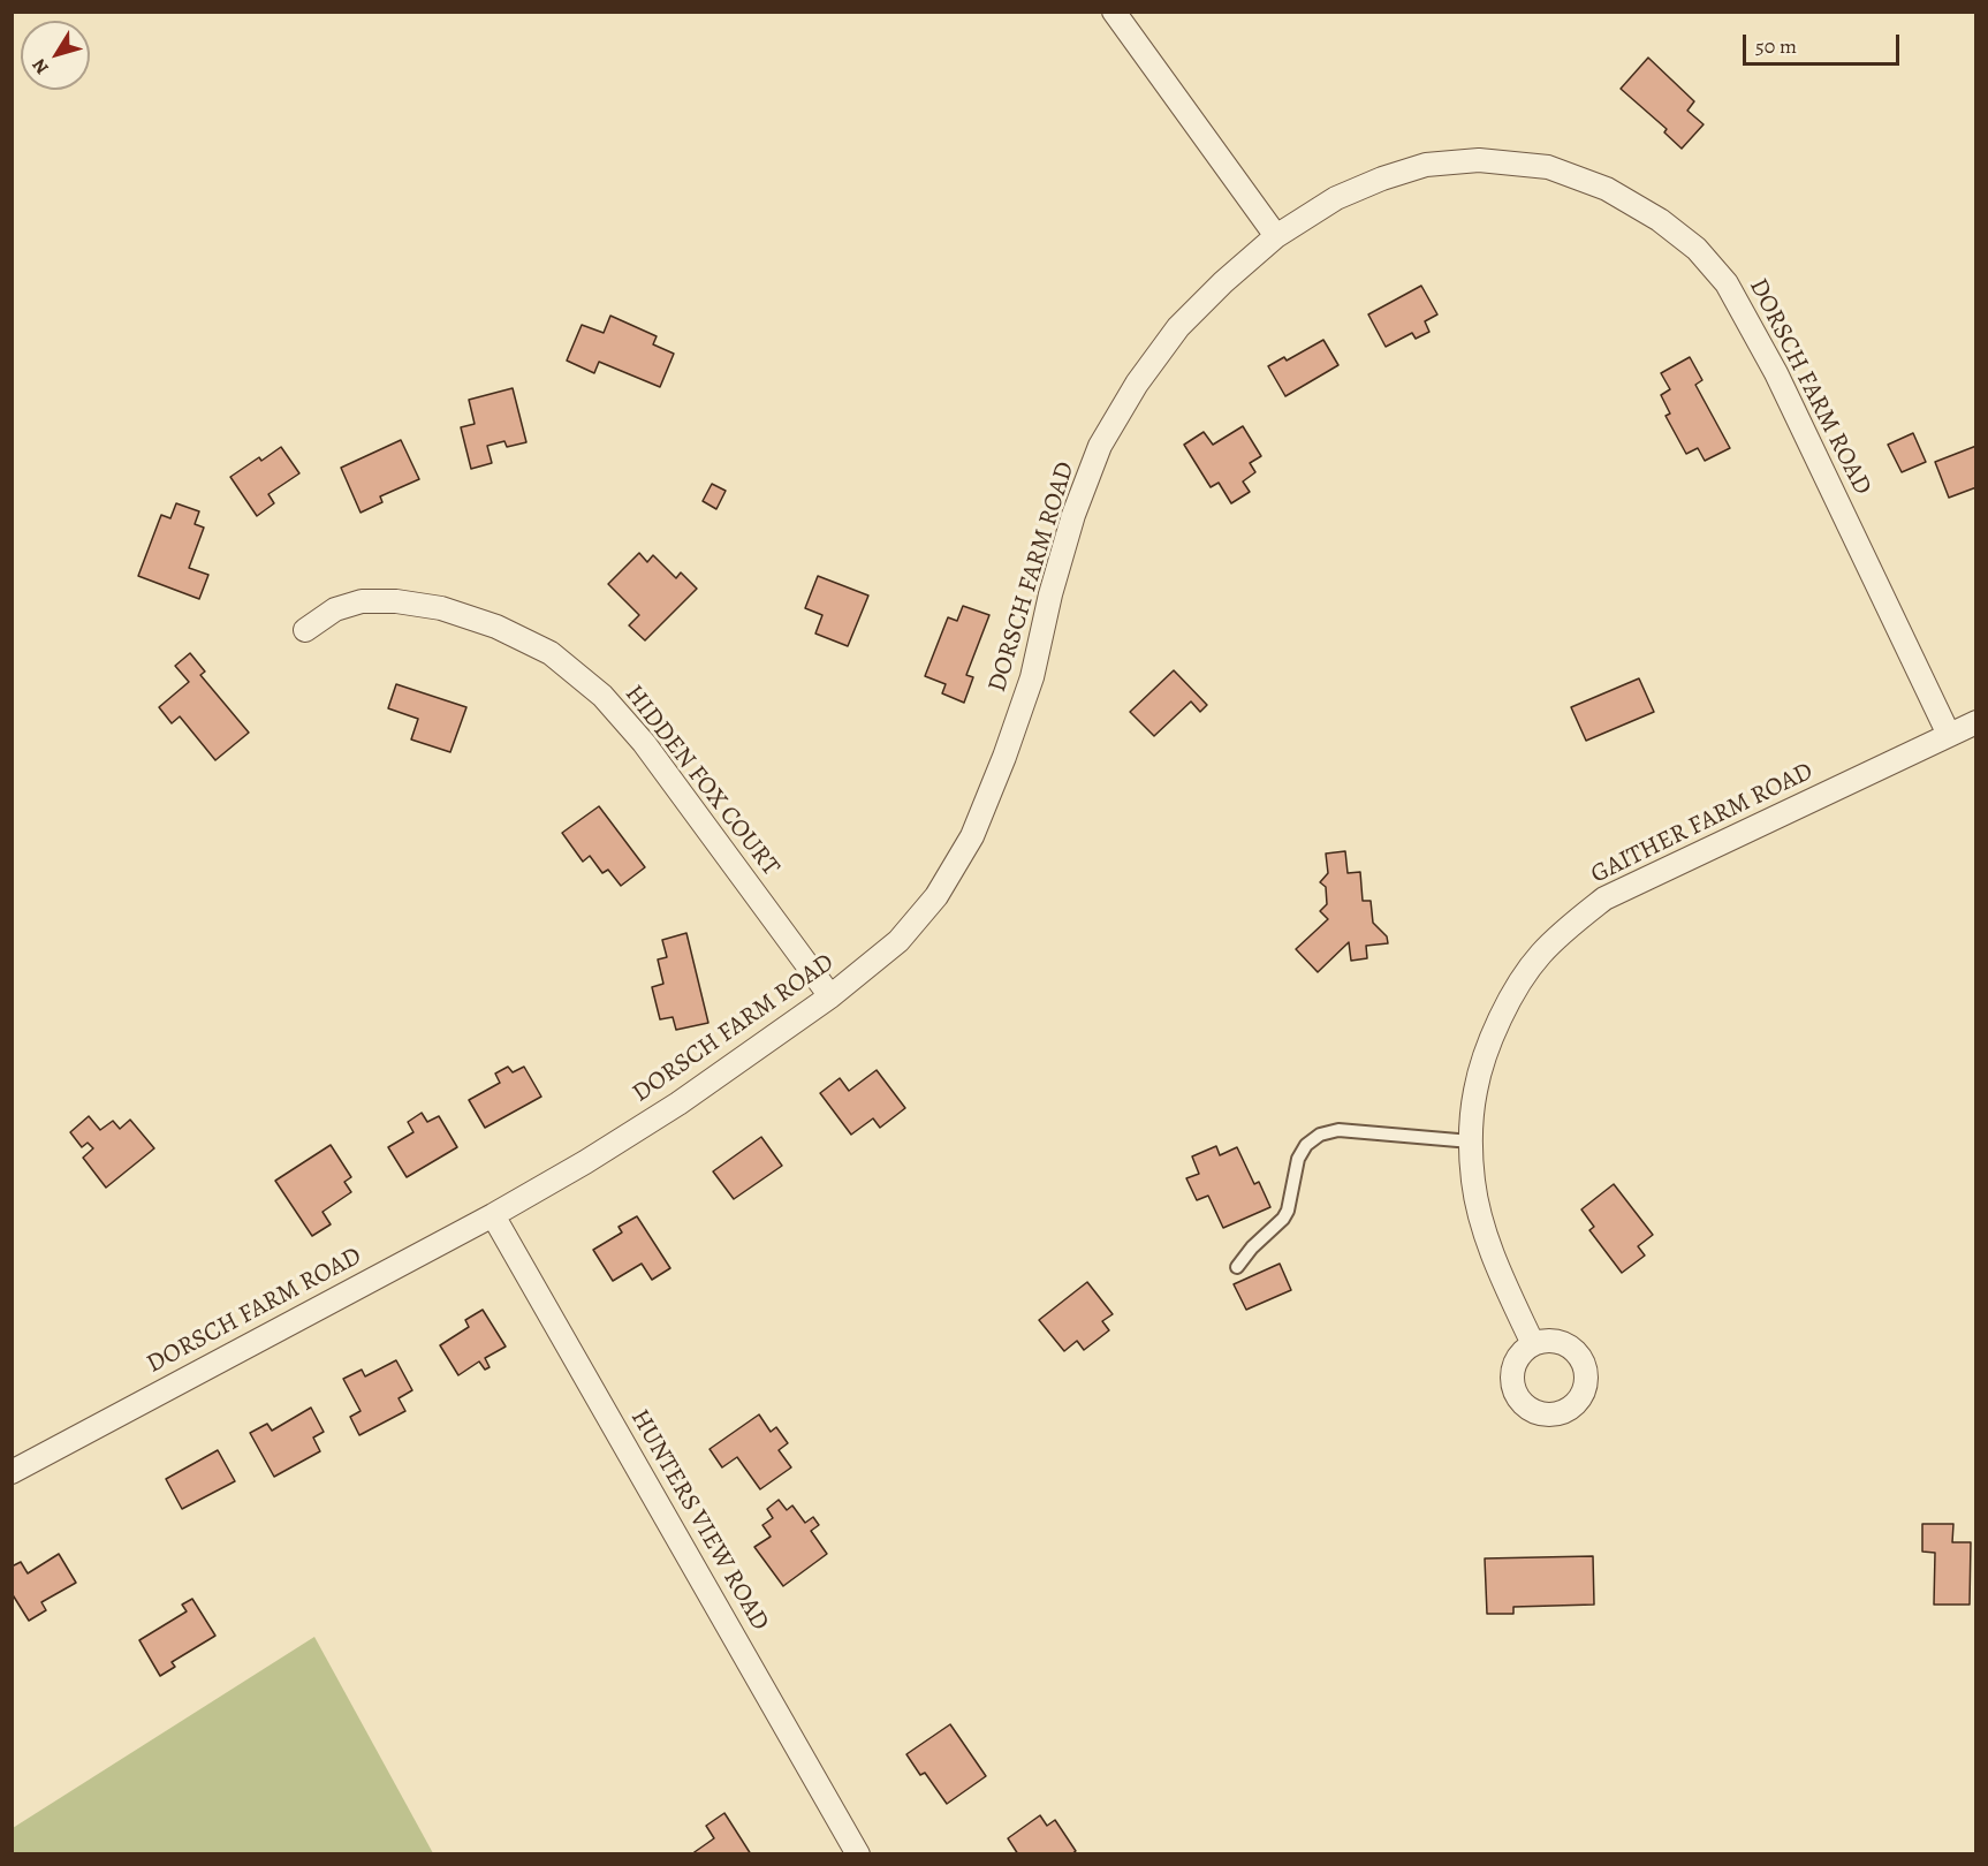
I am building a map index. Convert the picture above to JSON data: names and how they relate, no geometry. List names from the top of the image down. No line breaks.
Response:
{"streets":{"street":["DORSCH FARM ROAD","HIDDEN FOX COURT","GAITHER FARM ROAD","HUNTERS VIEW ROAD"]},"crossings":[["DORSCH FARM ROAD","HIDDEN FOX COURT"],["DORSCH FARM ROAD","GAITHER FARM ROAD"],["DORSCH FARM ROAD","HUNTERS VIEW ROAD"]],"scale_bar":"50 m","north":"bottom left"}
